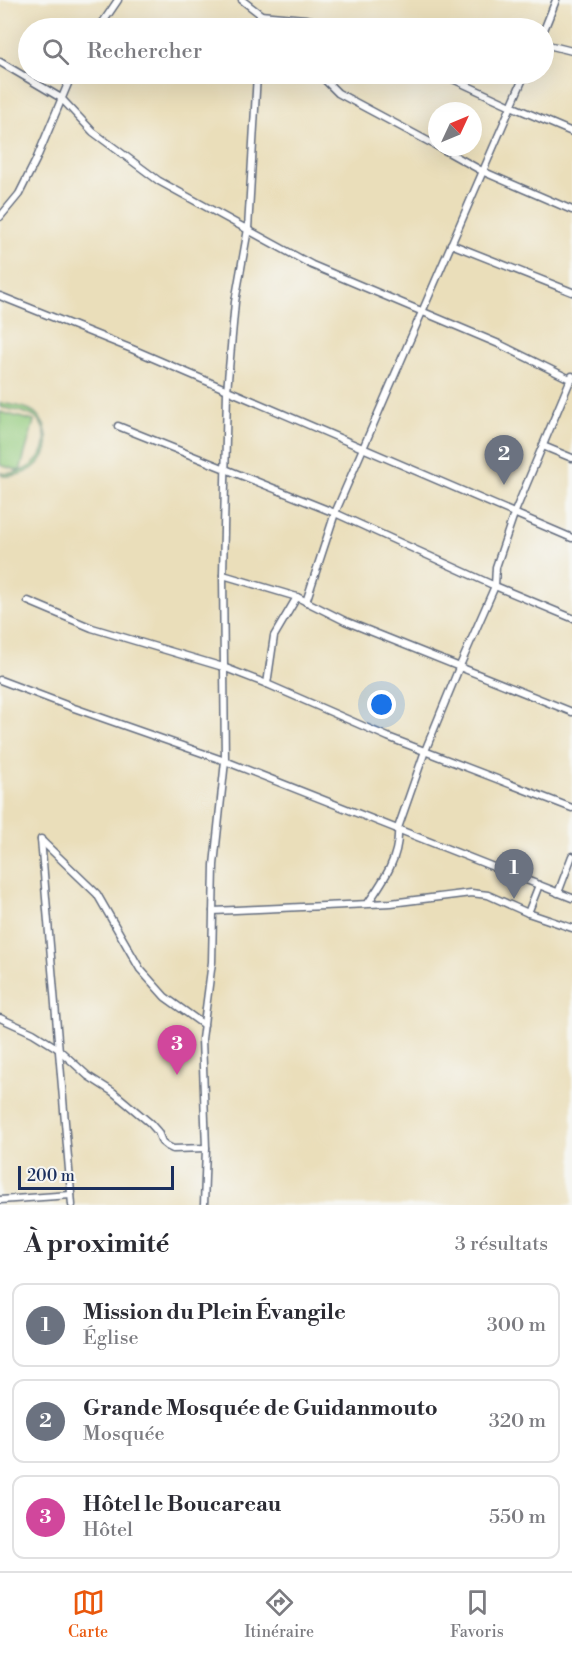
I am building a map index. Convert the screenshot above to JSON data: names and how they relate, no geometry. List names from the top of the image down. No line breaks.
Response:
{"scale_bar":"200 m","north":"top right","page":{"search":"Rechercher","pins":["2","1","3"],"scale":"200 m","heading":["À proximité","3 résultats"],"list":[{"mark":"1","name":"Mission du Plein Évangile","note":"Église","value":"300 m"},{"mark":"2","name":"Grande Mosquée de Guidanmouto","note":"Mosquée","value":"320 m"},{"mark":"3","name":"Hôtel le Boucareau","note":"Hôtel","value":"550 m"}],"nav":["Carte","Itinéraire","Favoris"]}}
